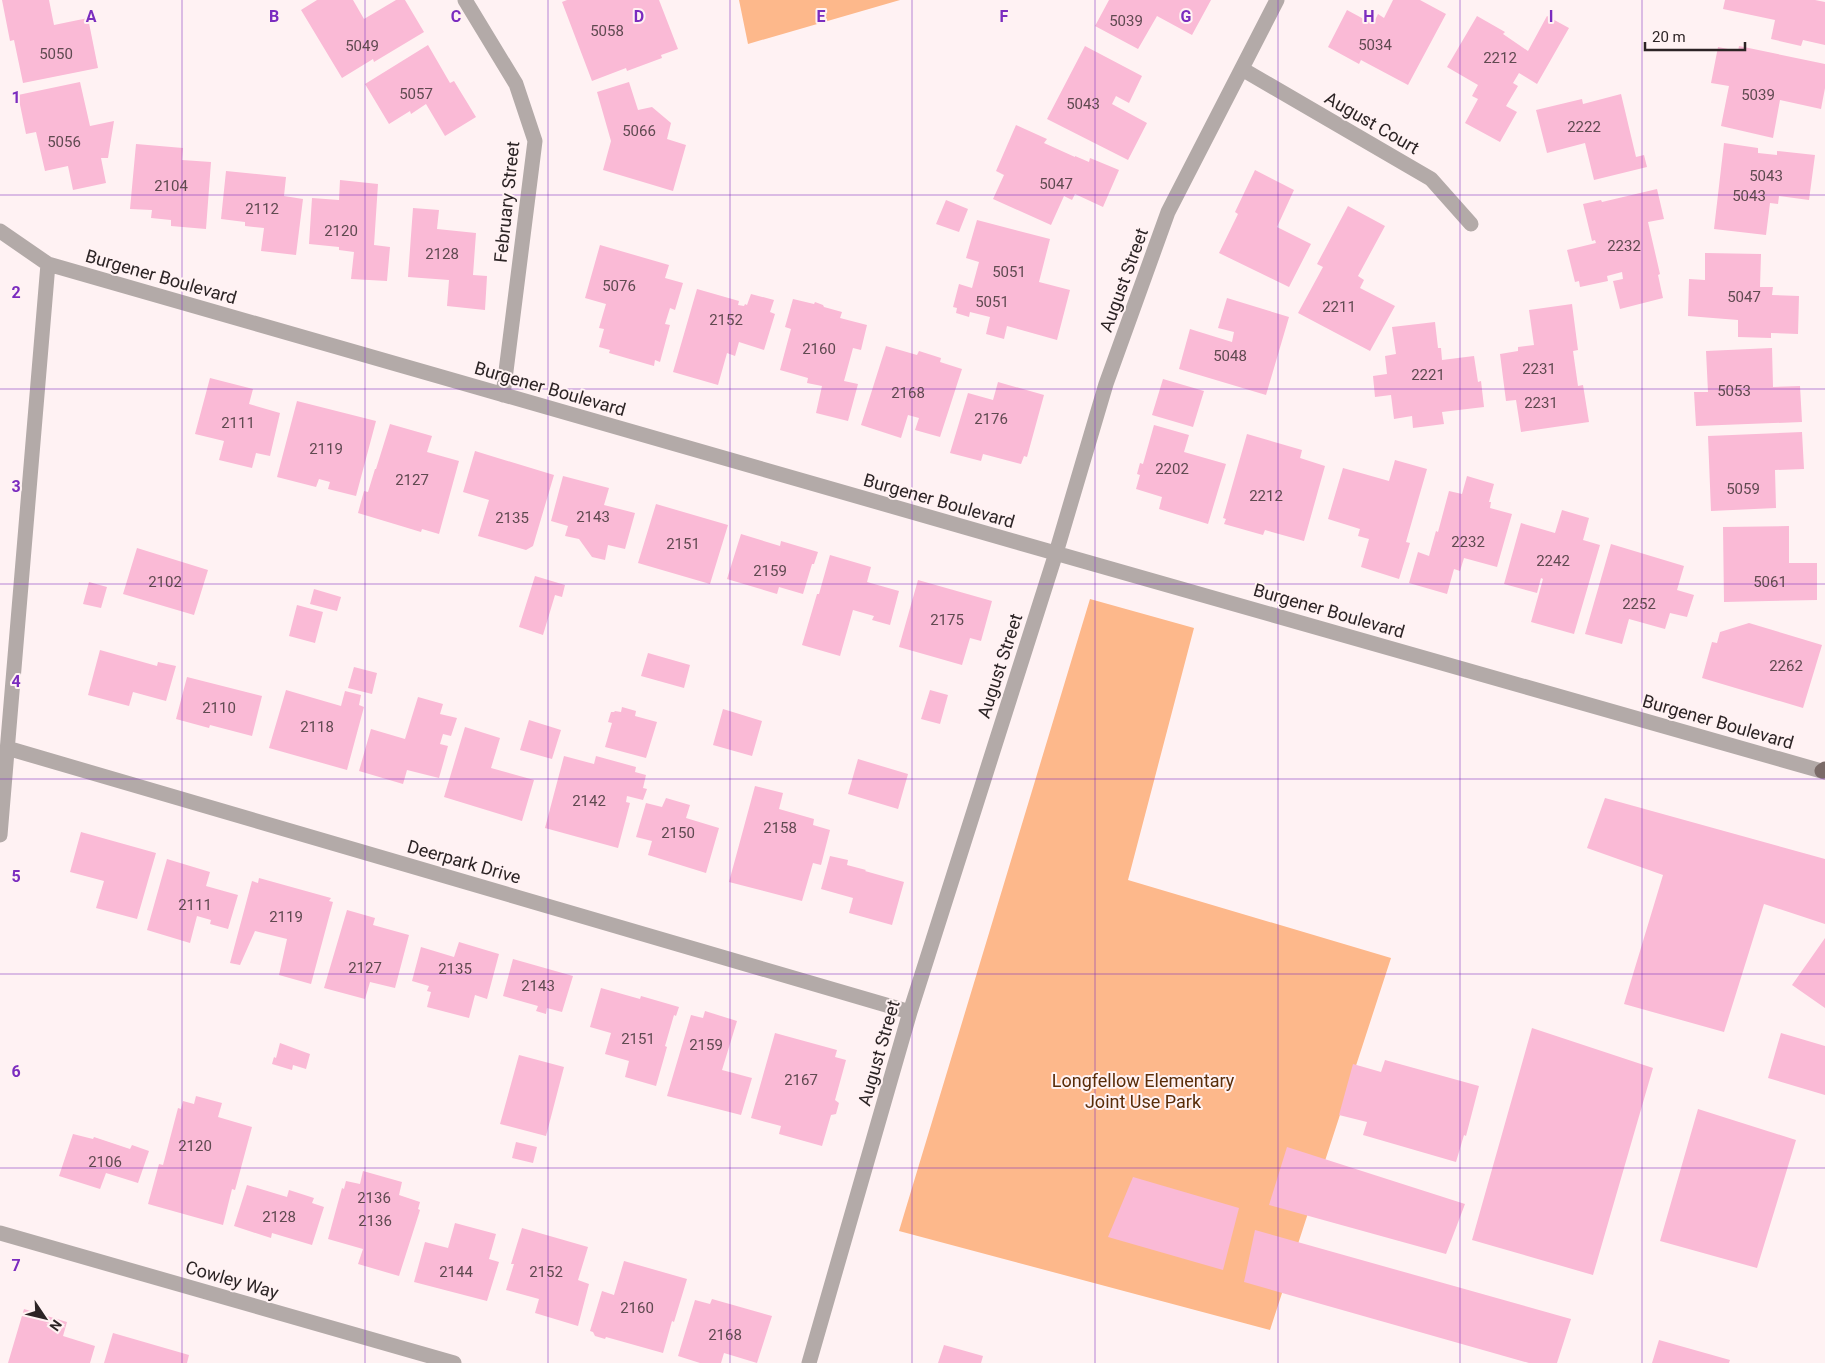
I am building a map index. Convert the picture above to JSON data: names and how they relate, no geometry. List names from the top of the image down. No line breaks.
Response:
{"streets":{"street":["August Court","February Street","Burgener Boulevard","August Street","Deerpark Drive","Cowley Way"]},"crossings":[["August Court","August Street"],["February Street","Burgener Boulevard"],["Burgener Boulevard","August Street"],["August Street","Deerpark Drive"]],"parks":["Longfellow Elementary Joint Use Park"],"house_numbers":["5039","5058","5034","5049","5050","2212","5057","5039","5043","2222","5066","5056","5043","5047","2104","5043","2112","2120","2232","2128","5051","5076","5047","5051","2211","2152","2160","5048","2231","2221","5053","2168","2231","2176","2111","2119","2202","2127","5059","2212","2143","2135","2232","2151","2242","2159","2102","5061","2252","2175","2262","2110","2118","2142","2158","2150","2111","2119","2127","2135","2143","2151","2159","2167","2120","2106","2136","2128","2136","2144","2152","2160","2168"],"scale_bar":"20 m","north":"bottom right","grid":{"columns":["A","B","C","D","E","F","G","H","I"],"rows":["1","2","3","4","5","6","7"]}}
